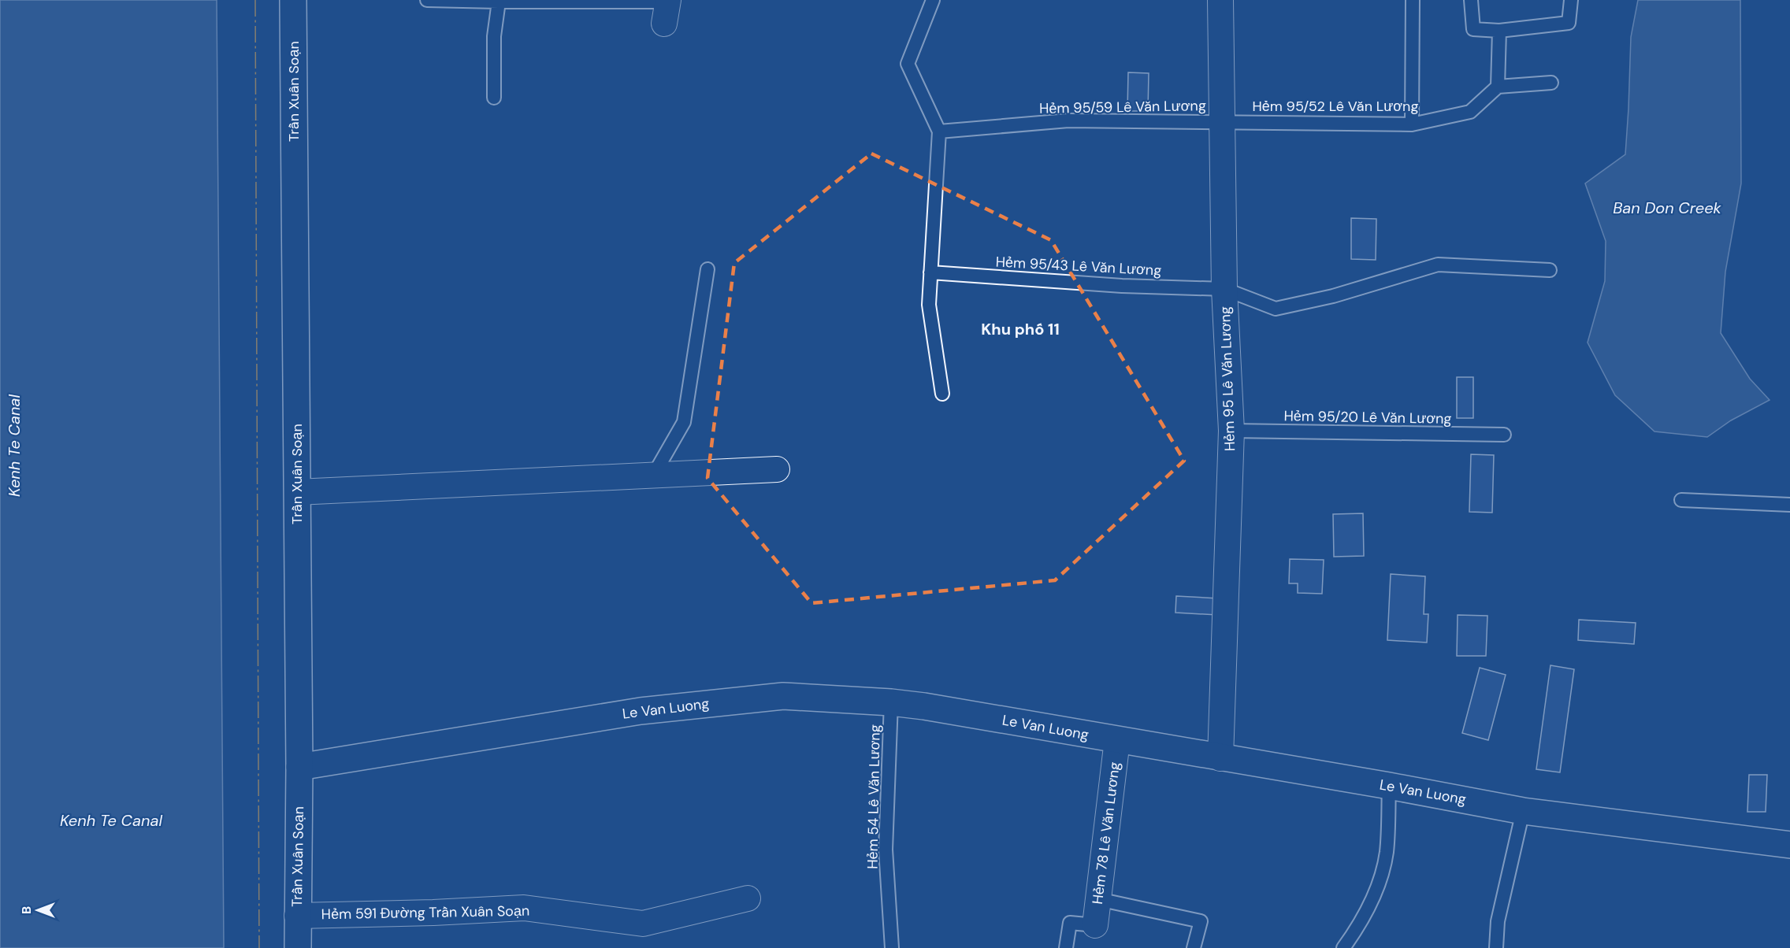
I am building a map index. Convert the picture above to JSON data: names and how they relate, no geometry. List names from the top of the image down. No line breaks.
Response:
{"streets":{"street":["Trần Xuân Soạn","Hẻm 95 Lê Văn Lương","Le Van Luong","Hẻm 78 Lê Văn Lương","Hẻm 591 Đường Trần Xuân Soạn"],"lane":["Hẻm 95/52 Lê Văn Lương","Hẻm 95/59 Lê Văn Lương","Hẻm 95/43 Lê Văn Lương","Hẻm 95/20 Lê Văn Lương","Hẻm 54 Lê Văn Lương"]},"crossings":[["Trần Xuân Soạn","Le Van Luong"],["Trần Xuân Soạn","Hẻm 591 Đường Trần Xuân Soạn"],["Hẻm 95/52 Lê Văn Lương","Hẻm 95/59 Lê Văn Lương"],["Hẻm 95/52 Lê Văn Lương","Hẻm 95 Lê Văn Lương"],["Hẻm 95/59 Lê Văn Lương","Hẻm 95 Lê Văn Lương"],["Hẻm 95/43 Lê Văn Lương","Hẻm 95 Lê Văn Lương"],["Hẻm 95 Lê Văn Lương","Hẻm 95/20 Lê Văn Lương"],["Hẻm 95 Lê Văn Lương","Le Van Luong"],["Le Van Luong","Hẻm 54 Lê Văn Lương"],["Le Van Luong","Hẻm 78 Lê Văn Lương"]],"districts":["Khu phố 11"],"water":["Ban Don Creek","Kenh Te Canal"],"north":"left"}
